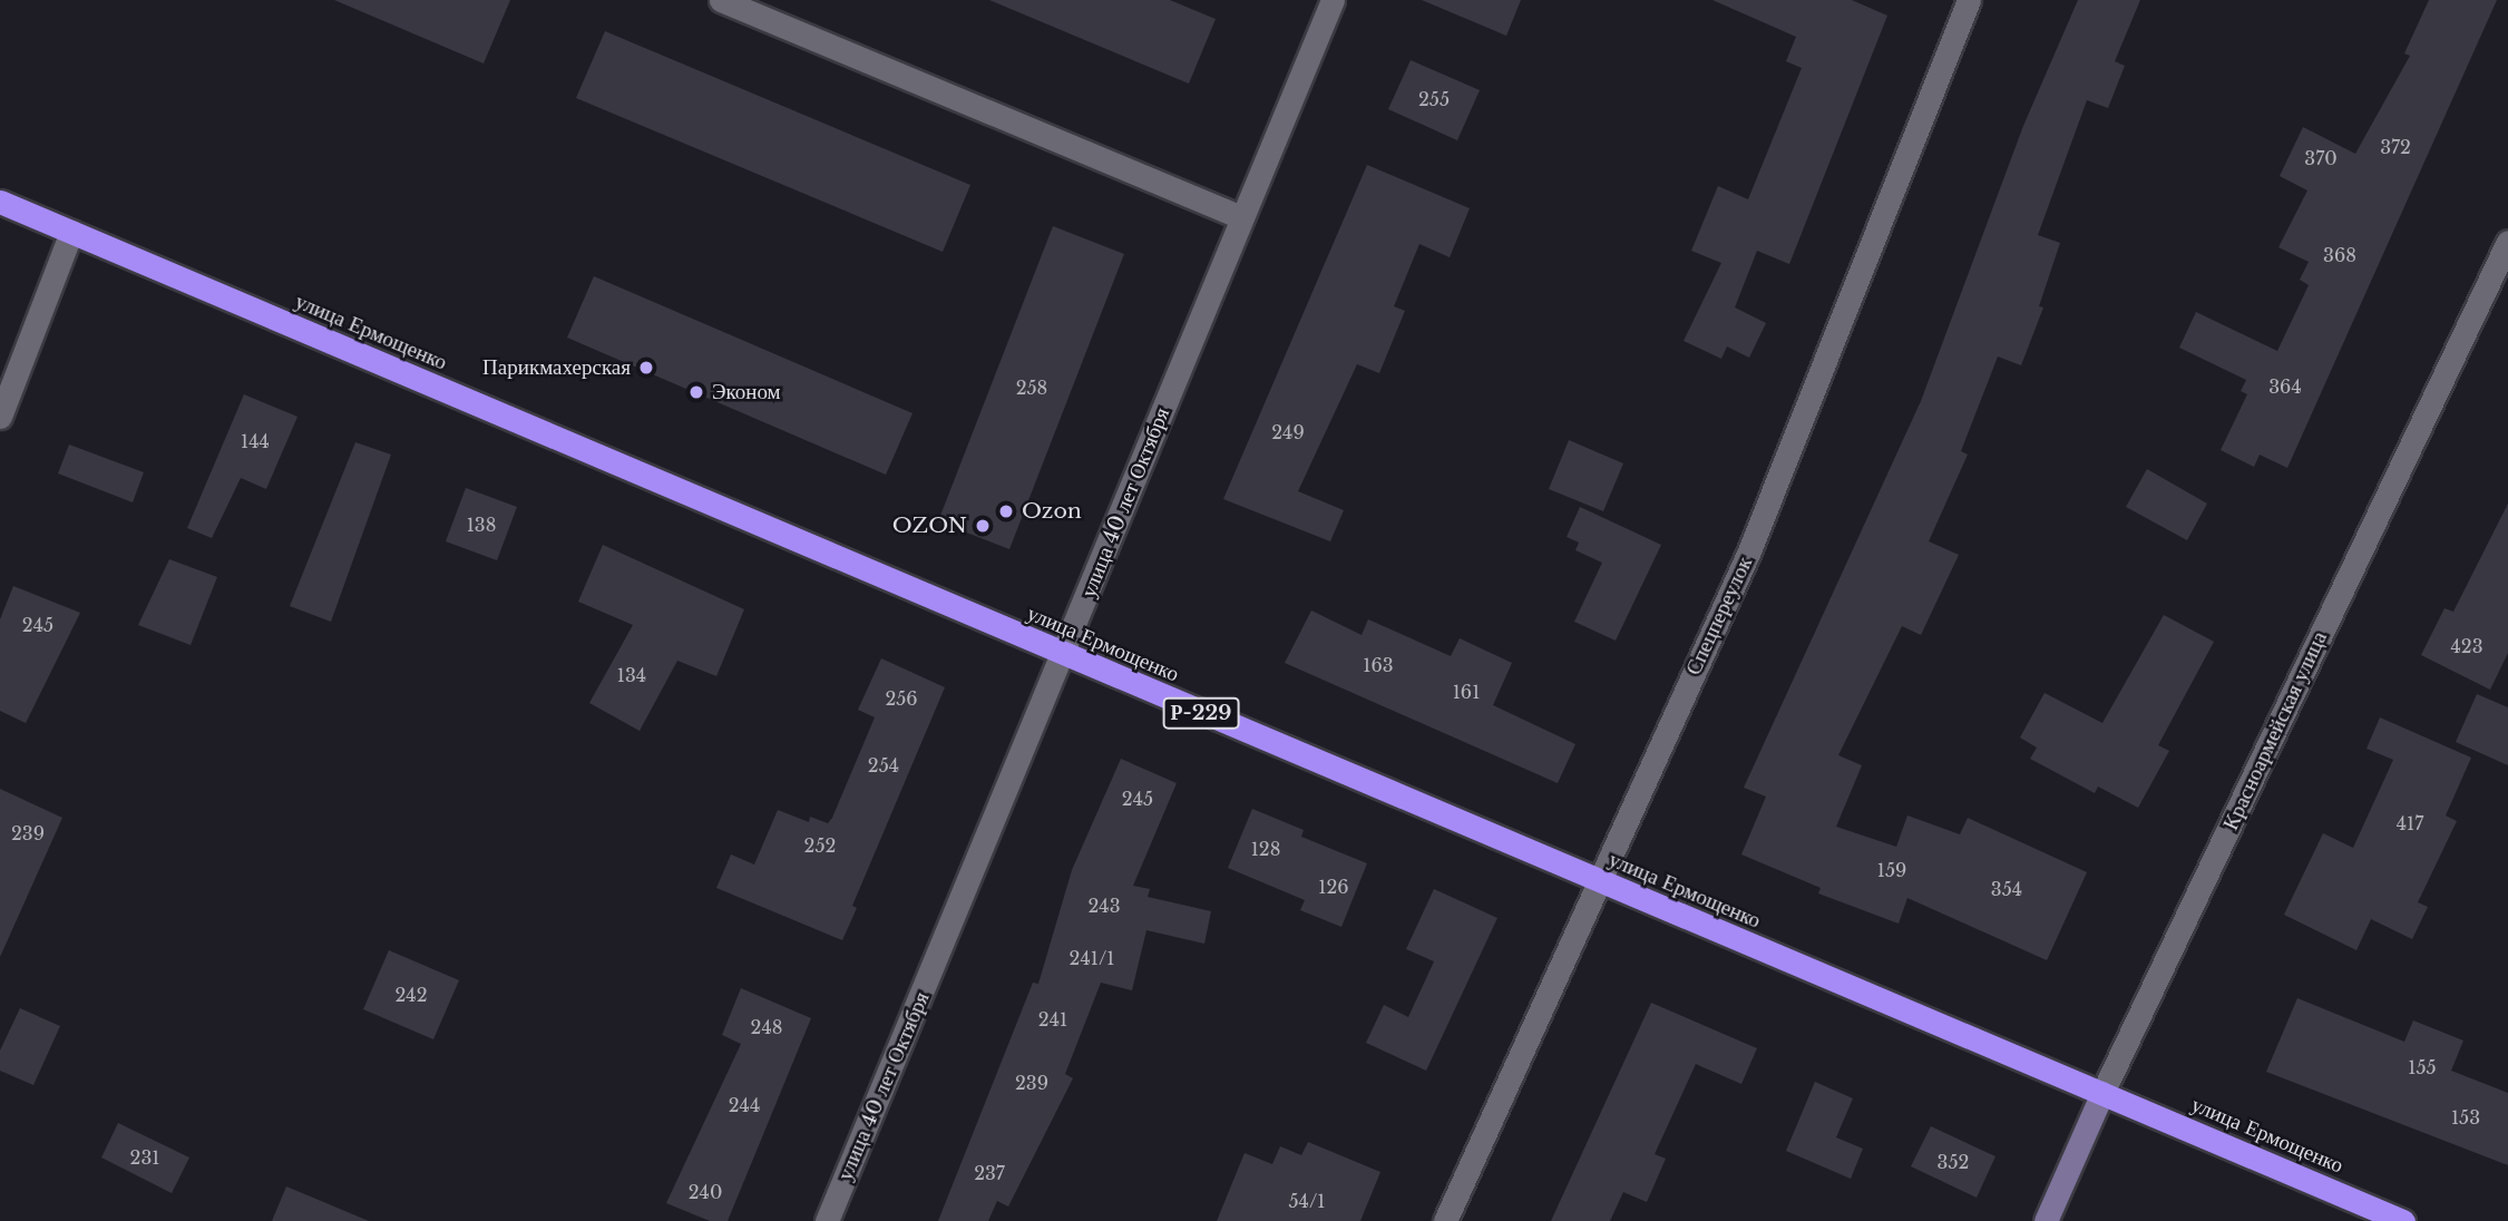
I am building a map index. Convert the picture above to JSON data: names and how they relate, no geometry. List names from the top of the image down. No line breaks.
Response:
{"streets":{"highway":["улица Ермощенко","Р-229"],"street":["улица 40 лет Октября","Спецпереулок","Красноармейская улица"]},"crossings":[["улица Ермощенко","улица 40 лет Октября"],["улица Ермощенко","Спецпереулок"],["улица Ермощенко","Красноармейская улица"]],"places":["Парикмахерская","Эконом","Ozon","OZON"],"house_numbers":["255","372","370","368","364","258","249","144","138","245","423","163","134","161","256","254","245","417","239","252","128","159","126","354","243","241/1","242","241","248","155","239","244","153","231","352","237","240","54/1"]}
